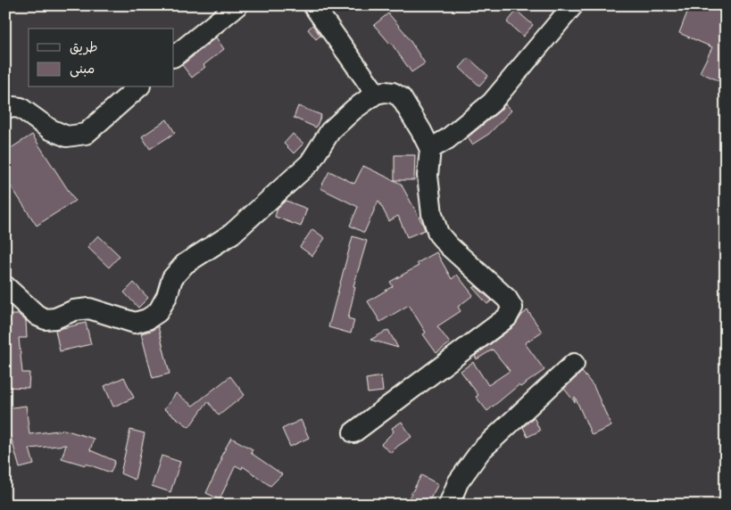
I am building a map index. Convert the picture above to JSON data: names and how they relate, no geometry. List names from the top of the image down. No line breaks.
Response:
{"legend":["طريق","مبنى"]}
